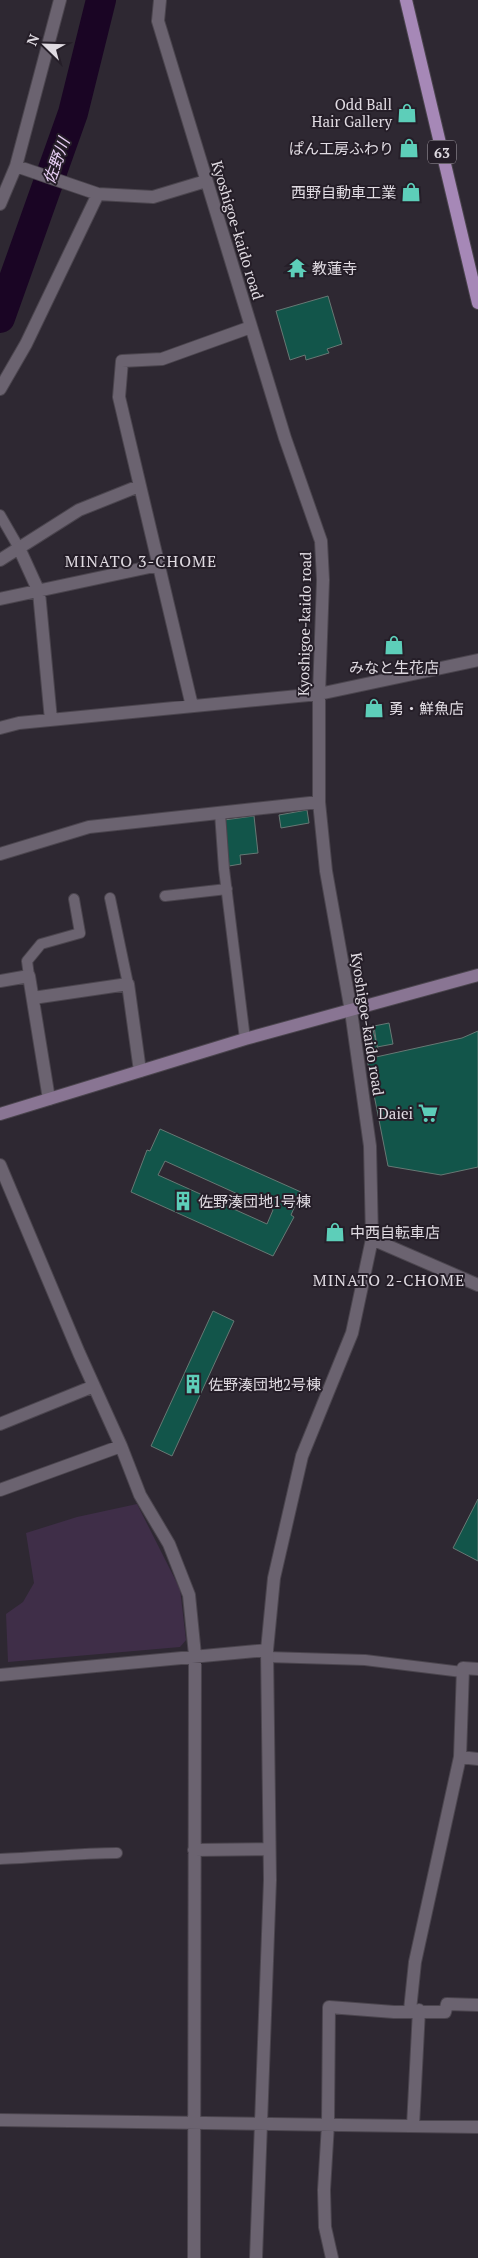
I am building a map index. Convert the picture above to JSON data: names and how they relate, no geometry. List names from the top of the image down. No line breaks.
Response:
{"streets":{"main road":["63"],"street":["Kyoshigoe-kaido road"]},"districts":["MINATO 3-CHOME","MINATO 2-CHOME"],"water":["佐野川"],"places":{"shop":["Odd Ball Hair Gallery","ぱん工房ふわり","西野自動車工業","みなと生花店","勇・鮮魚店","中西自転車店"],"temple":["教蓮寺"],"supermarket":["Daiei"],"building":["佐野湊団地1号棟","佐野湊団地2号棟"]},"north":"top left"}
